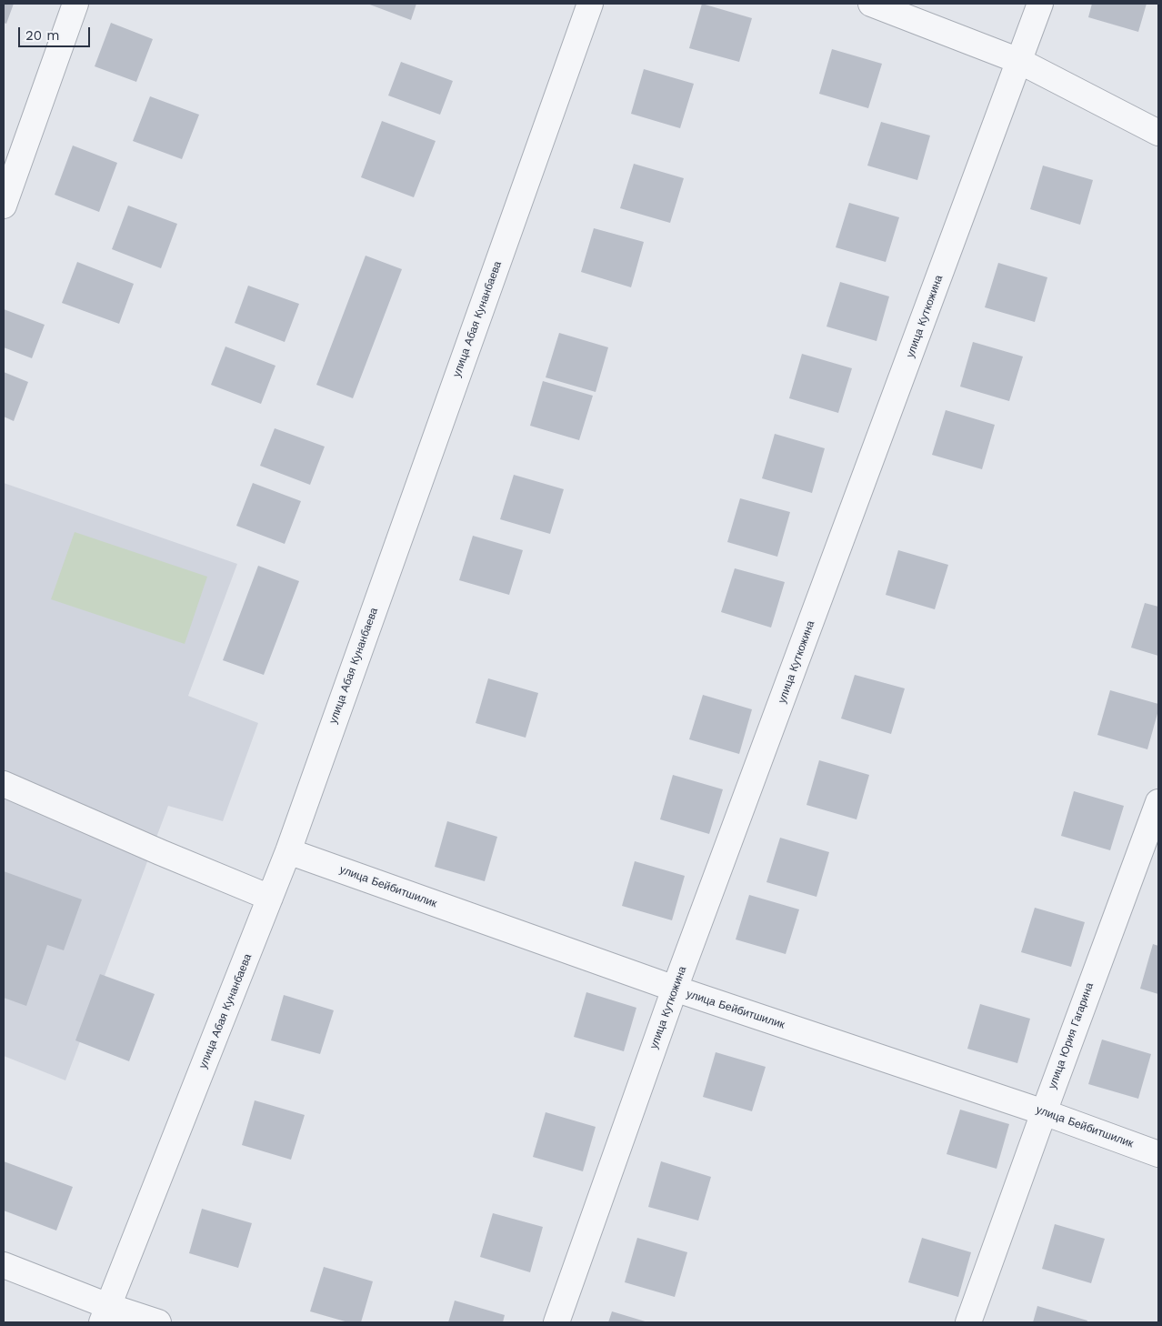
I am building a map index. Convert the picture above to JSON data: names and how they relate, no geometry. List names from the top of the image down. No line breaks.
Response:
{"streets":{"street":["улица Куткожина","улица Абая Кунанбаева","улица Бейбитшилик","улица Юрия Гагарина"]},"crossings":[["улица Куткожина","улица Бейбитшилик"],["улица Абая Кунанбаева","улица Бейбитшилик"],["улица Бейбитшилик","улица Юрия Гагарина"]],"scale_bar":"20 m"}
